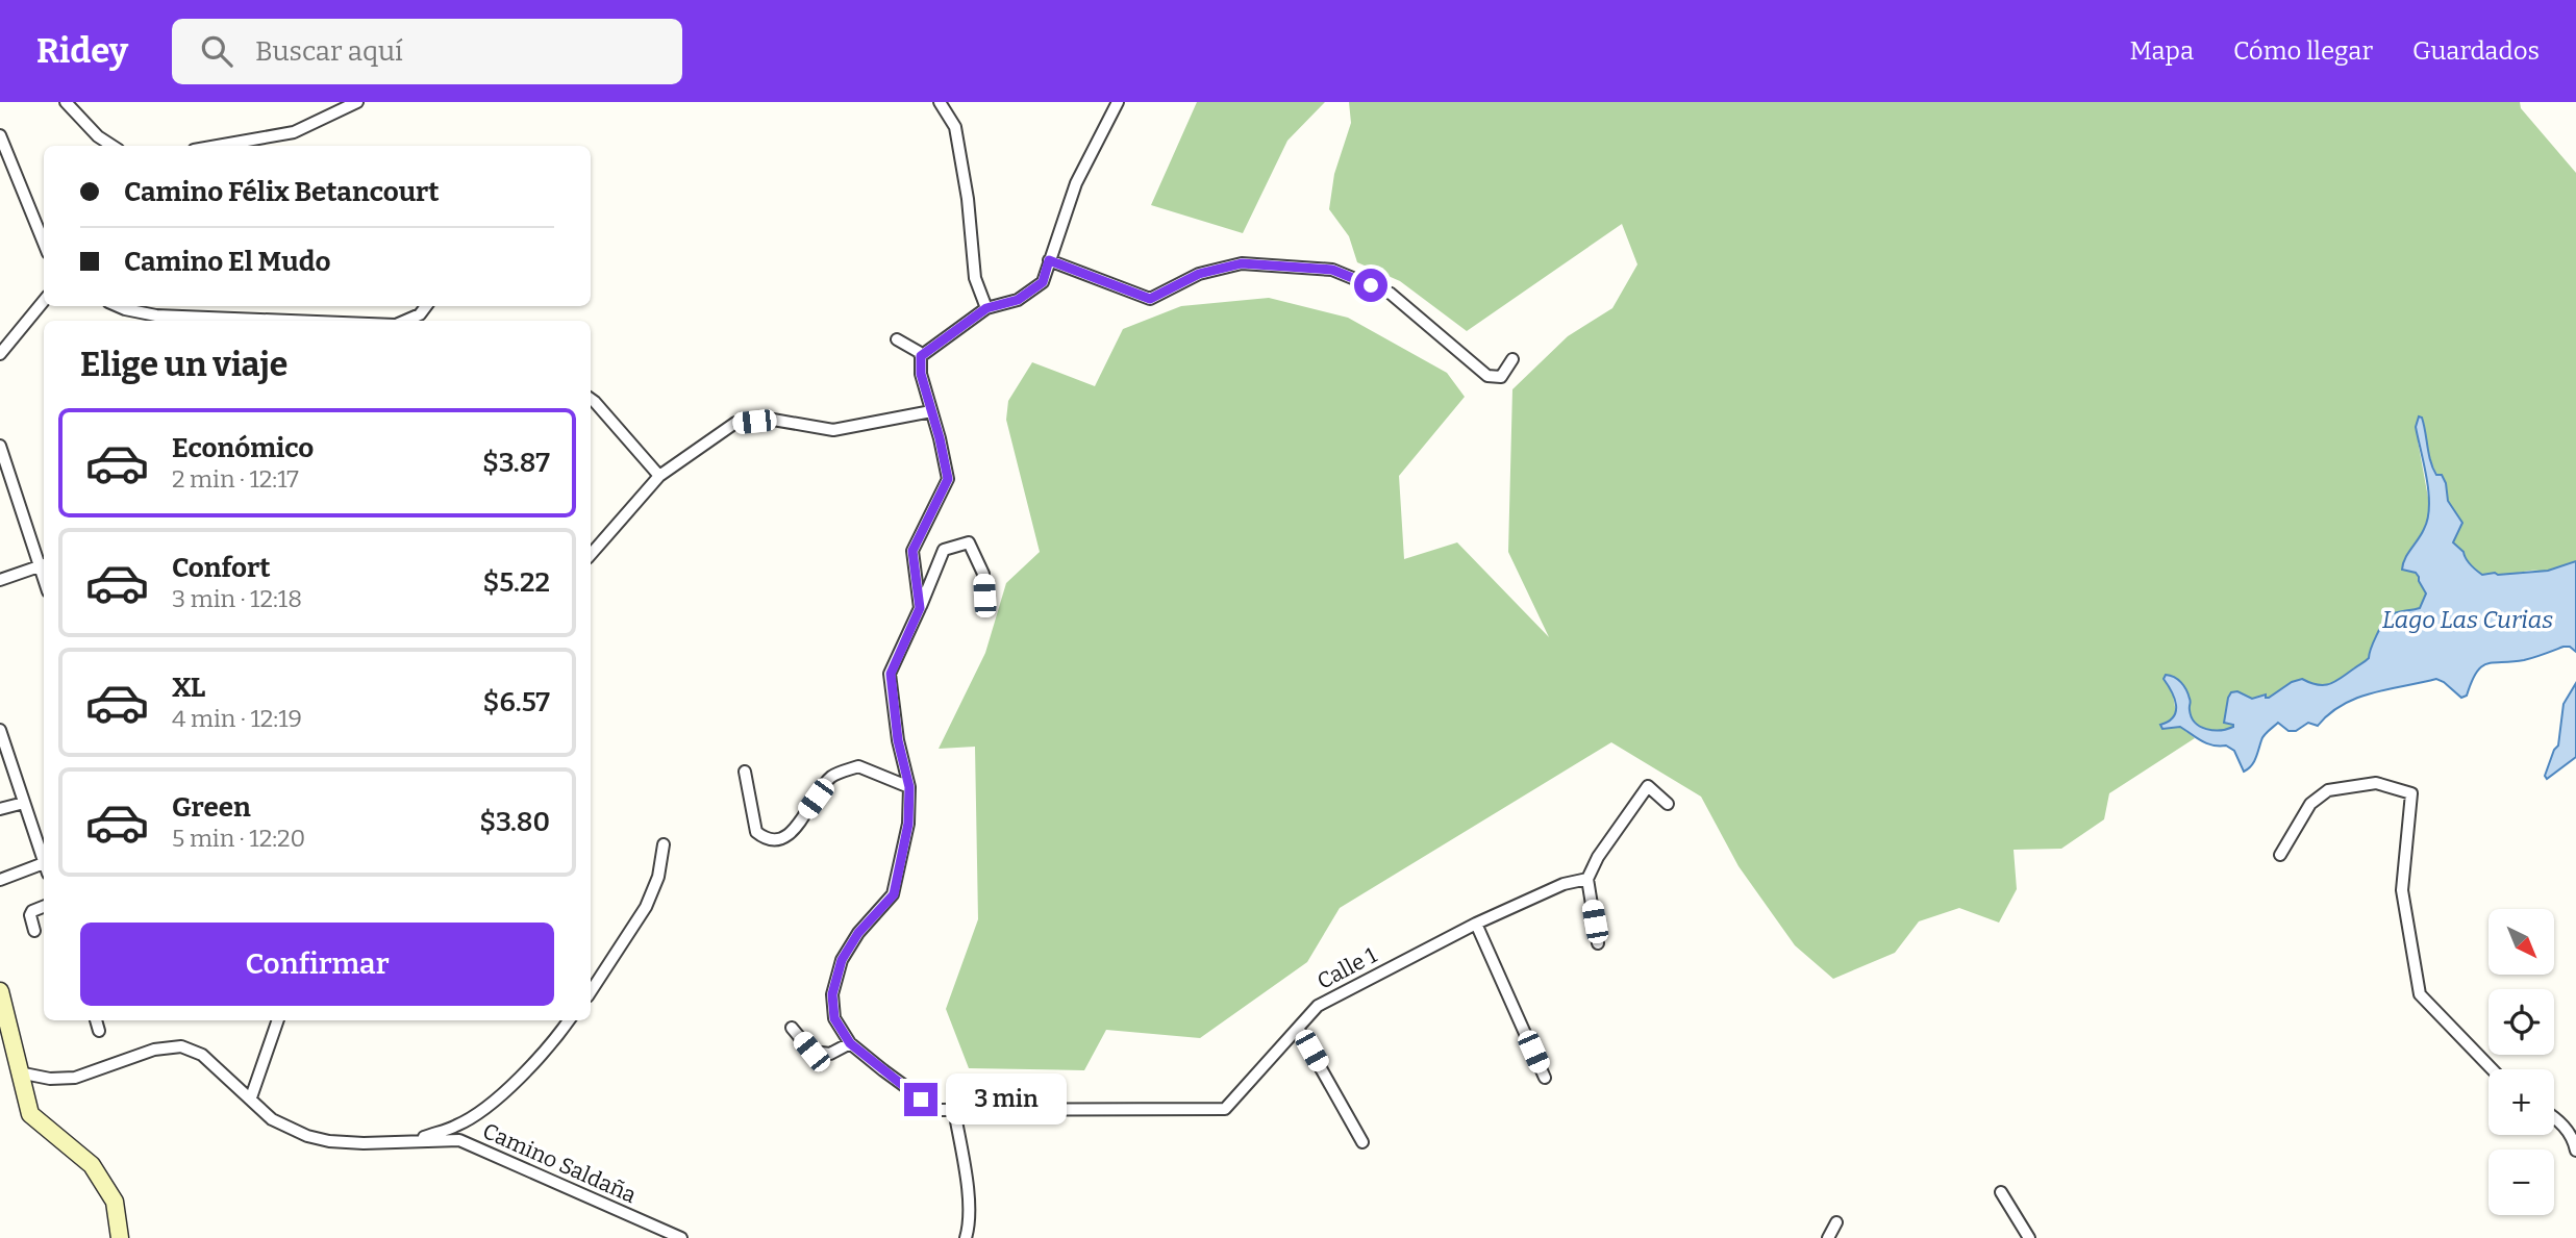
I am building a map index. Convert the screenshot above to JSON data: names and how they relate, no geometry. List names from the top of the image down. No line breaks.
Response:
{"streets":{"street":["Calle 1","Camino Saldaña"]},"water":["Lago Las Curias"],"north":"bottom right","page":{"header":"Ridey","search":"Buscar aquí","nav":["Mapa","Cómo llegar","Guardados"],"banner":["Camino Félix Betancourt","Camino El Mudo"],"heading":"Elige un viaje","list":[{"name":"Económico","note":"2 min · 12:17","value":"$3.87"},{"name":"Confort","note":"3 min · 12:18","value":"$5.22"},{"name":"XL","note":"4 min · 12:19","value":"$6.57"},{"name":"Green","note":"5 min · 12:20","value":"$3.80"}],"buttons":"Confirmar","map_buttons":["+","−"],"bubble":"3 min"}}
